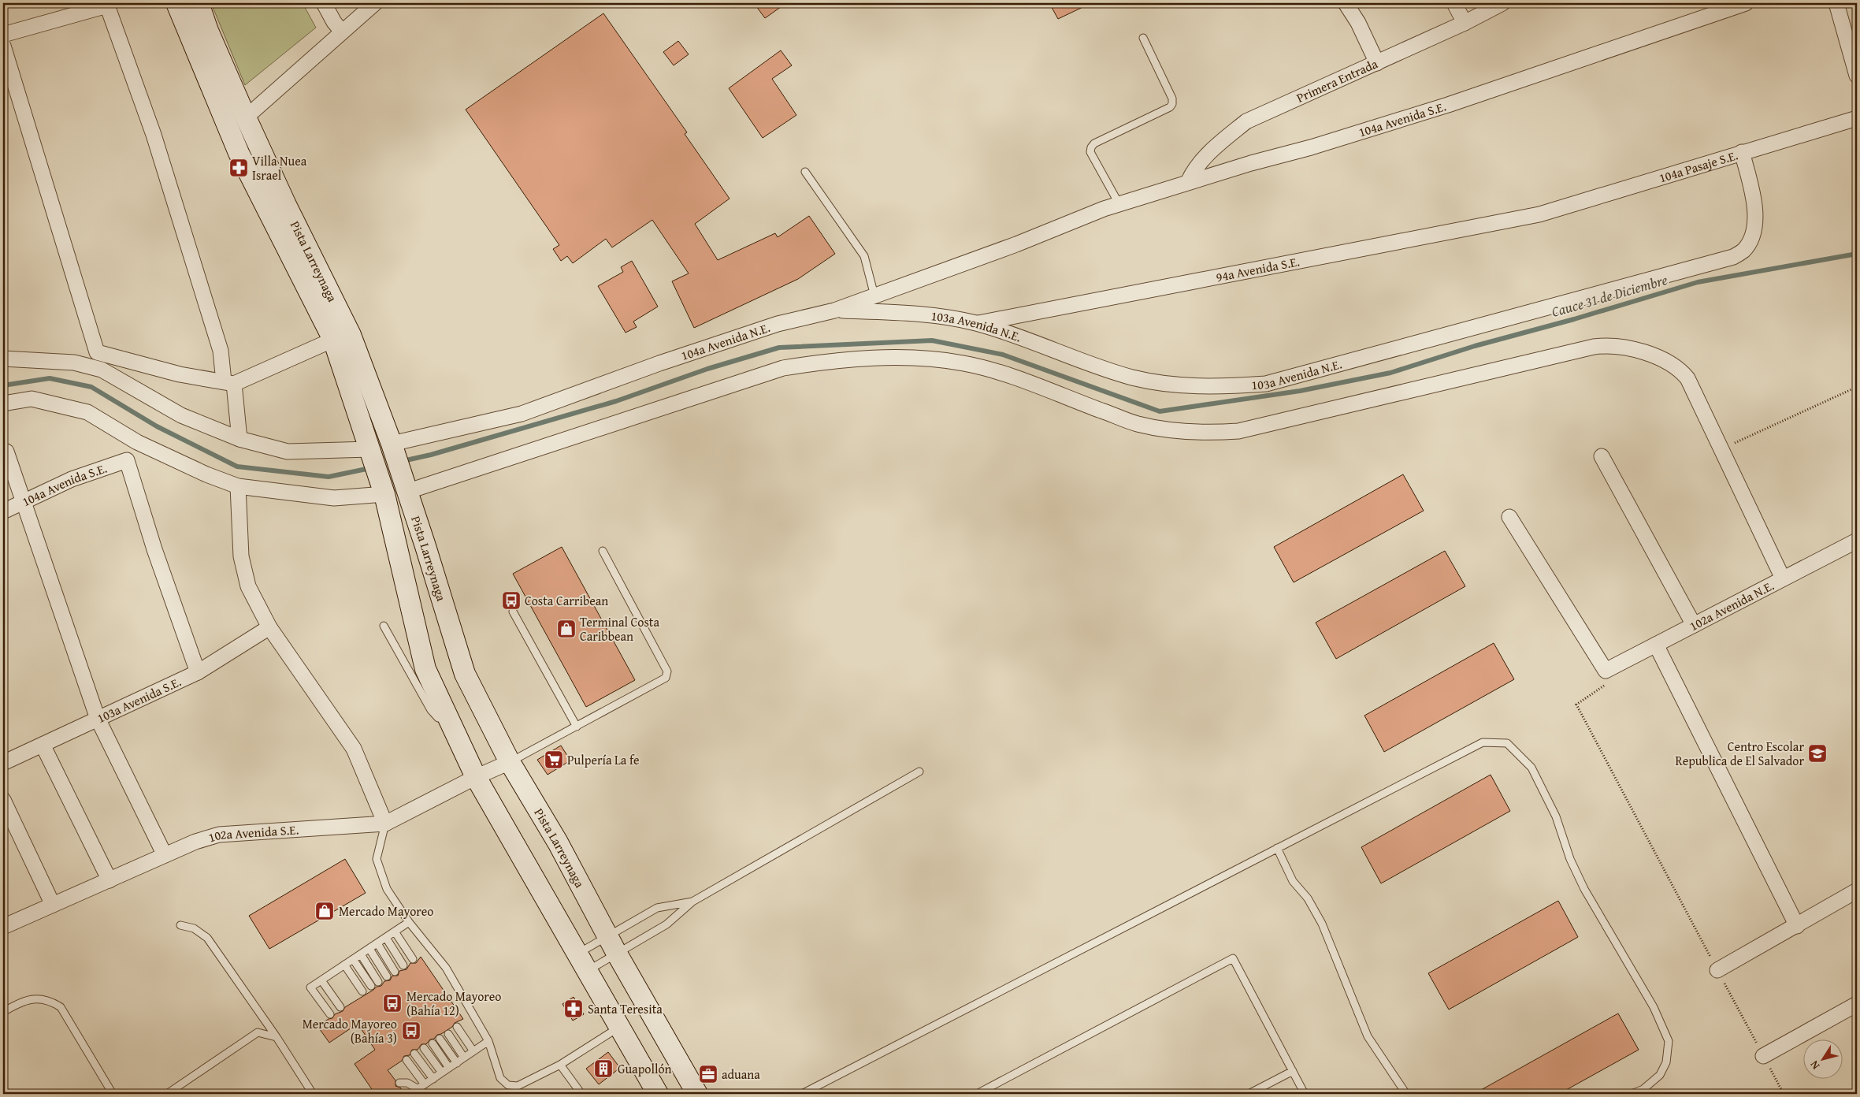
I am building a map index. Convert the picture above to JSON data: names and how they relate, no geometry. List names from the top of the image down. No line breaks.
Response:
{"streets":{"main road":["Pista Larreynaga"],"street":["Primera Entrada","104a Avenida S.E.","104a Pasaje S.E.","94a Avenida S.E.","103a Avenida N.E.","104a Avenida N.E.","102a Avenida N.E.","103a Avenida S.E.","102a Avenida S.E."]},"crossings":[["Primera Entrada","104a Avenida S.E."],["104a Avenida S.E.","104a Avenida N.E."],["104a Avenida S.E.","103a Avenida S.E."],["104a Pasaje S.E.","94a Avenida S.E."],["104a Pasaje S.E.","103a Avenida N.E."],["Pista Larreynaga","104a Avenida N.E."],["Pista Larreynaga","102a Avenida S.E."],["94a Avenida S.E.","103a Avenida N.E."],["103a Avenida N.E.","104a Avenida N.E."]],"water":["Cauce 31 de Diciembre"],"places":{"pharmacy":["Villa Nuea Israel","Santa Teresita"],"bus stop":["Costa Carribean","Mercado Mayoreo (Bahía 12)","Mercado Mayoreo (Bahía 3)"],"shop":["Terminal Costa Caribbean","Mercado Mayoreo"],"school or university":["Centro Escolar Republica de El Salvador"],"supermarket":["Pulpería La fe"],"building":["Guapollón"],"office":["aduana"]},"north":"bottom left"}
